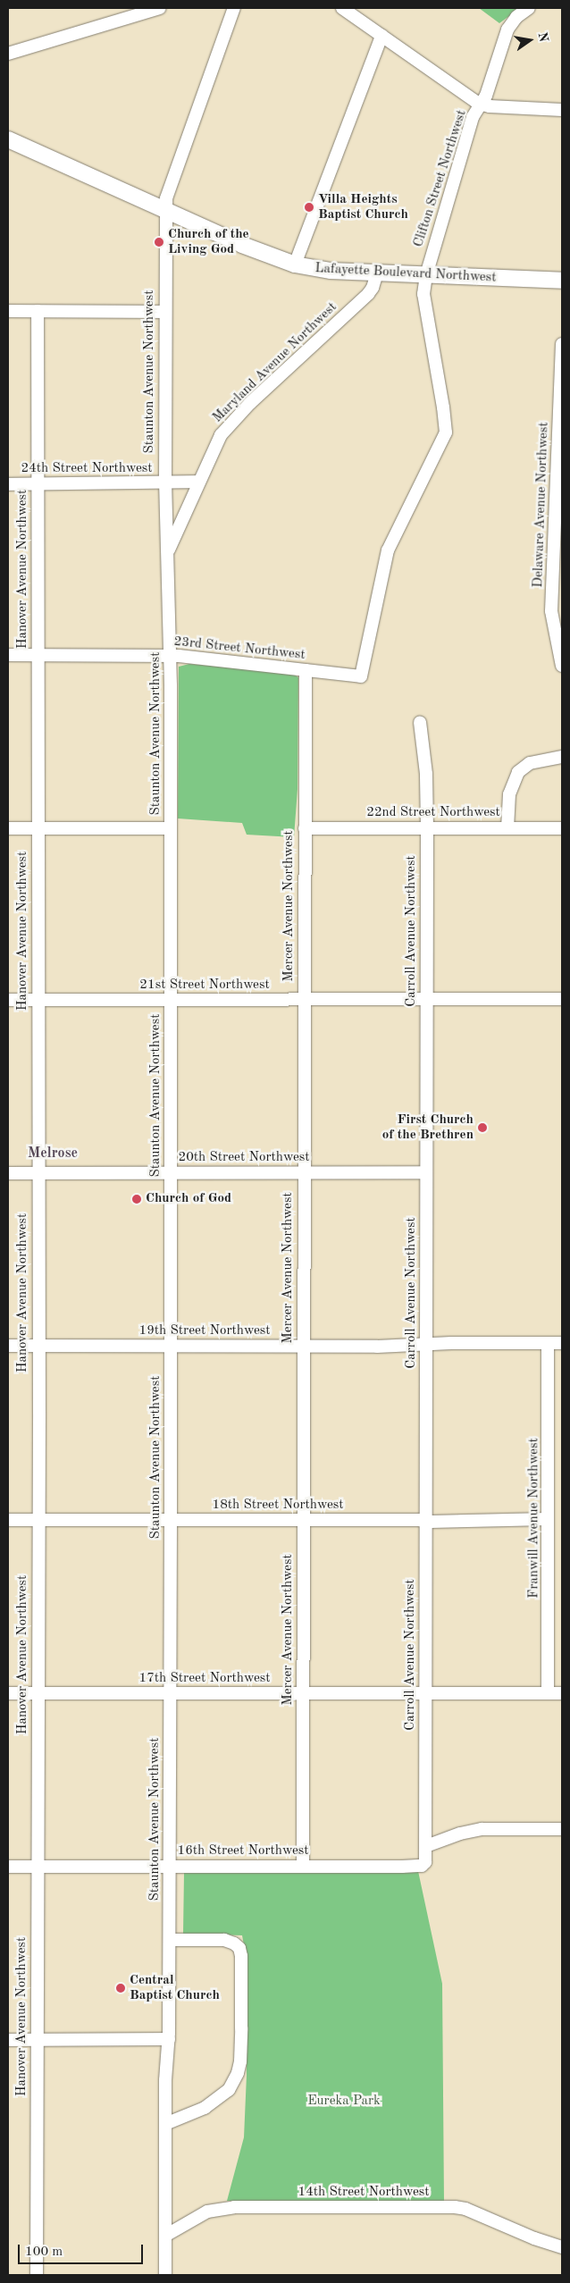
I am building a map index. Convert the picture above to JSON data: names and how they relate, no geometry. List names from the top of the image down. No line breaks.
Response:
{"streets":{"main road":["Lafayette Boulevard Northwest"],"street":["Clifton Street Northwest","Maryland Avenue Northwest","Staunton Avenue Northwest","24th Street Northwest","Delaware Avenue Northwest","Hanover Avenue Northwest","23rd Street Northwest","22nd Street Northwest","Mercer Avenue Northwest","Carroll Avenue Northwest","21st Street Northwest","20th Street Northwest","19th Street Northwest","18th Street Northwest","Franwill Avenue Northwest","17th Street Northwest","16th Street Northwest","14th Street Northwest"]},"crossings":[["Clifton Street Northwest","Lafayette Boulevard Northwest"],["Clifton Street Northwest","23rd Street Northwest"],["Lafayette Boulevard Northwest","Maryland Avenue Northwest"],["Lafayette Boulevard Northwest","Staunton Avenue Northwest"],["Maryland Avenue Northwest","Staunton Avenue Northwest"],["Maryland Avenue Northwest","24th Street Northwest"],["Staunton Avenue Northwest","24th Street Northwest"],["Staunton Avenue Northwest","23rd Street Northwest"],["Staunton Avenue Northwest","21st Street Northwest"],["Staunton Avenue Northwest","20th Street Northwest"],["Staunton Avenue Northwest","19th Street Northwest"],["Staunton Avenue Northwest","18th Street Northwest"],["Staunton Avenue Northwest","17th Street Northwest"],["Staunton Avenue Northwest","16th Street Northwest"],["Staunton Avenue Northwest","14th Street Northwest"],["24th Street Northwest","Hanover Avenue Northwest"],["Hanover Avenue Northwest","23rd Street Northwest"],["Hanover Avenue Northwest","21st Street Northwest"],["Hanover Avenue Northwest","20th Street Northwest"],["Hanover Avenue Northwest","19th Street Northwest"],["Hanover Avenue Northwest","18th Street Northwest"],["Hanover Avenue Northwest","17th Street Northwest"],["Hanover Avenue Northwest","16th Street Northwest"],["23rd Street Northwest","Mercer Avenue Northwest"],["22nd Street Northwest","Mercer Avenue Northwest"],["22nd Street Northwest","Carroll Avenue Northwest"],["Mercer Avenue Northwest","21st Street Northwest"],["Mercer Avenue Northwest","20th Street Northwest"],["Mercer Avenue Northwest","19th Street Northwest"],["Mercer Avenue Northwest","18th Street Northwest"],["Mercer Avenue Northwest","17th Street Northwest"],["Mercer Avenue Northwest","16th Street Northwest"],["Carroll Avenue Northwest","21st Street Northwest"],["Carroll Avenue Northwest","20th Street Northwest"],["Carroll Avenue Northwest","19th Street Northwest"],["Carroll Avenue Northwest","18th Street Northwest"],["Carroll Avenue Northwest","17th Street Northwest"],["Carroll Avenue Northwest","16th Street Northwest"],["19th Street Northwest","Franwill Avenue Northwest"],["18th Street Northwest","Franwill Avenue Northwest"],["Franwill Avenue Northwest","17th Street Northwest"]],"districts":["Melrose"],"parks":["Eureka Park"],"places":["Villa Heights Baptist Church","Church of the Living God","First Church of the Brethren","Church of God","Central Baptist Church"],"scale_bar":"100 m","north":"right"}
